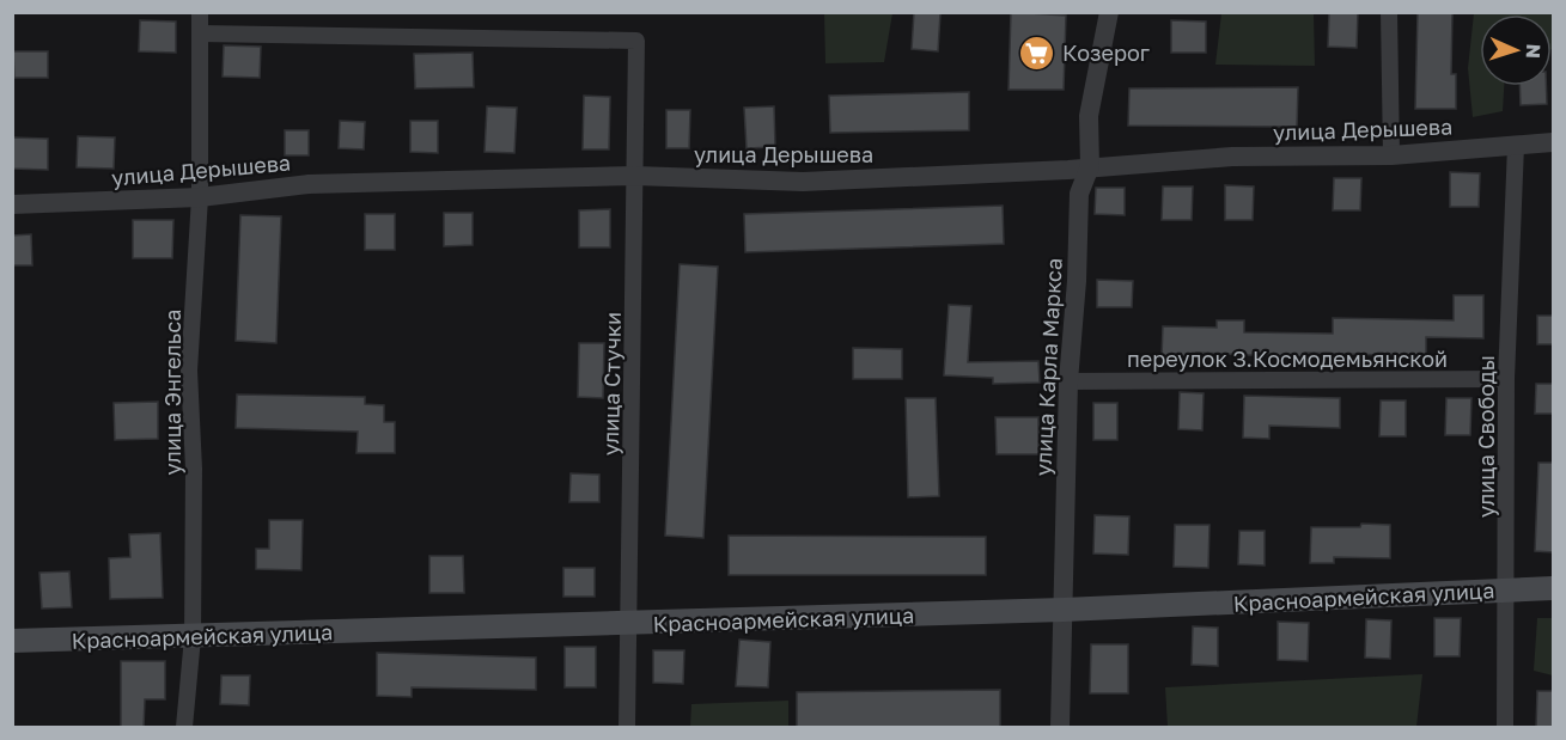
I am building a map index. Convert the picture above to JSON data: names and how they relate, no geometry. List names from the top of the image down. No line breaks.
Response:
{"streets":{"main road":["Красноармейская улица"],"street":["улица Дерышева","переулок З.Космодемьянской","улица Карла Маркса","улица Стучки","улица Энгельса","улица Свободы"]},"crossings":[["улица Дерышева","улица Карла Маркса"],["улица Дерышева","улица Стучки"],["улица Дерышева","улица Энгельса"],["улица Дерышева","улица Свободы"],["переулок З.Космодемьянской","улица Карла Маркса"],["переулок З.Космодемьянской","улица Свободы"],["улица Карла Маркса","Красноармейская улица"],["улица Стучки","улица Энгельса"],["улица Стучки","Красноармейская улица"],["улица Энгельса","Красноармейская улица"],["улица Свободы","Красноармейская улица"]],"places":{"supermarket":["Козерог"]},"north":"right"}
